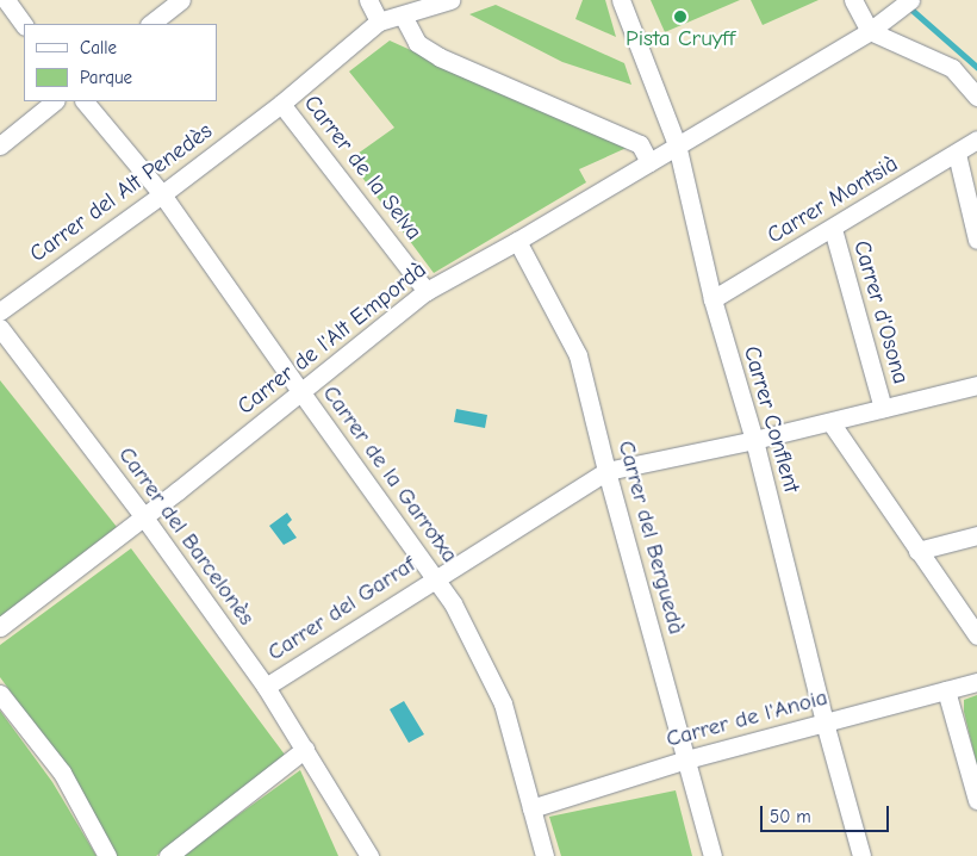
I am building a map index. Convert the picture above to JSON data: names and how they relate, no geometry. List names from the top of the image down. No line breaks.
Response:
{"streets":{"street":["Carrer de la Selva","Carrer del Alt Penedès","Carrer Montsià","Carrer d'Osona","Carrer de l'Alt Empordà","Carrer Conflent","Carrer de la Garrotxa","Carrer del Barcelonès","Carrer del Berguedà","Carrer del Garraf","Carrer de l'Anoia"]},"crossings":[["Carrer de la Selva","Carrer del Alt Penedès"],["Carrer de la Selva","Carrer de l'Alt Empordà"],["Carrer del Alt Penedès","Carrer de la Garrotxa"],["Carrer Montsià","Carrer d'Osona"],["Carrer Montsià","Carrer Conflent"],["Carrer d'Osona","Carrer del Garraf"],["Carrer de l'Alt Empordà","Carrer Conflent"],["Carrer de l'Alt Empordà","Carrer de la Garrotxa"],["Carrer de l'Alt Empordà","Carrer del Barcelonès"],["Carrer de l'Alt Empordà","Carrer del Berguedà"],["Carrer Conflent","Carrer del Garraf"],["Carrer Conflent","Carrer de l'Anoia"],["Carrer de la Garrotxa","Carrer del Garraf"],["Carrer de la Garrotxa","Carrer de l'Anoia"],["Carrer del Barcelonès","Carrer del Garraf"],["Carrer del Berguedà","Carrer del Garraf"],["Carrer del Berguedà","Carrer de l'Anoia"]],"places":["Pista Cruyff"],"legend":["Calle","Parque"],"scale_bar":"50 m"}
